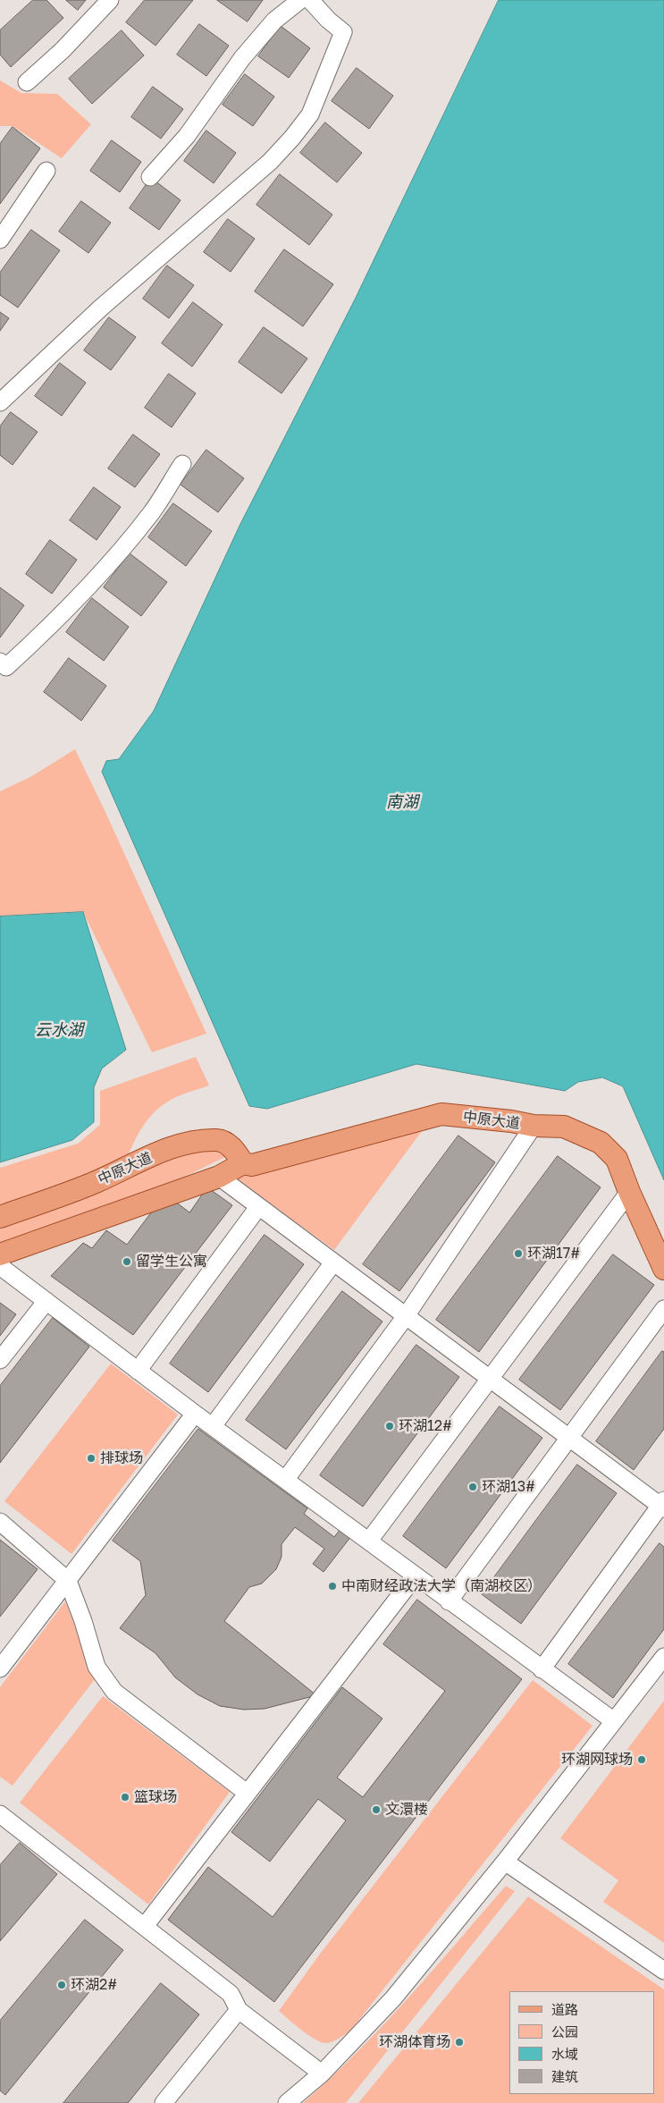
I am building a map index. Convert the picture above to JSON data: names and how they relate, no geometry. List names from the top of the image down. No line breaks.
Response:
{"streets":{"main road":["中原大道"]},"water":["南湖","云水湖"],"places":["环湖17#","留学生公寓","环湖12#","排球场","环湖13#","中南财经政法大学（南湖校区）","环湖网球场","篮球场","文澴楼","环湖2#","环湖体育场"],"legend":["道路","公园","水域","建筑"]}
